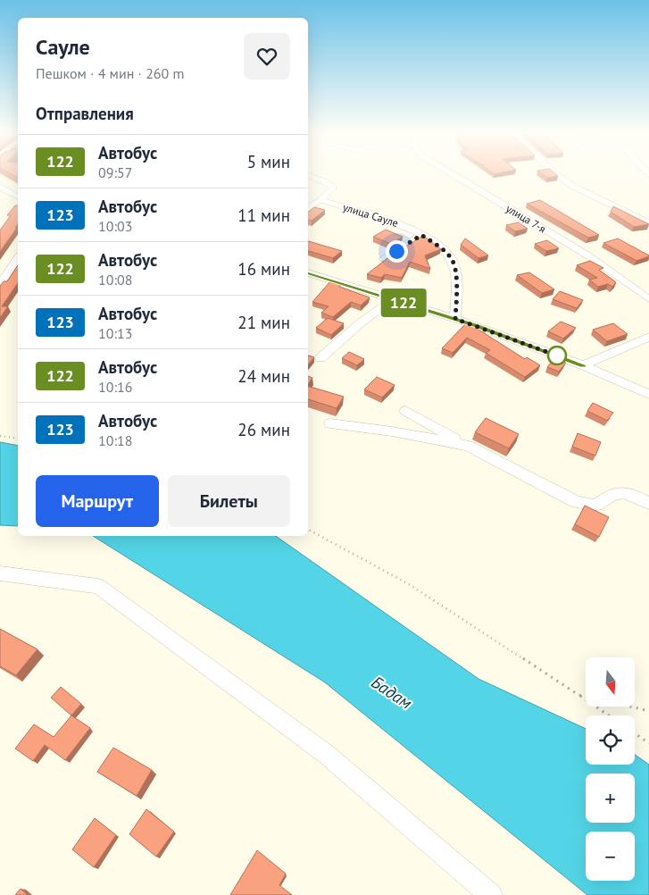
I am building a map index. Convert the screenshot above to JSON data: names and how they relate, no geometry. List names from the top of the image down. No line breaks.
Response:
{"streets":{"street":["улица Сауле","улица 7-я"]},"water":["Бадам"],"lines":["bus line 122"],"north":"bottom","page":{"on_map":"122","heading":[["Сауле","Пешком · 4 мин · 260 m"],"Отправления"],"list":[{"mark":"122","name":"Автобус","note":"09:57","value":"5 мин"},{"mark":"123","name":"Автобус","note":"10:03","value":"11 мин"},{"mark":"122","name":"Автобус","note":"10:08","value":"16 мин"},{"mark":"123","name":"Автобус","note":"10:13","value":"21 мин"},{"mark":"122","name":"Автобус","note":"10:16","value":"24 мин"},{"mark":"123","name":"Автобус","note":"10:18","value":"26 мин"}],"buttons":["Маршрут","Билеты"],"map_buttons":["+","−"]}}
